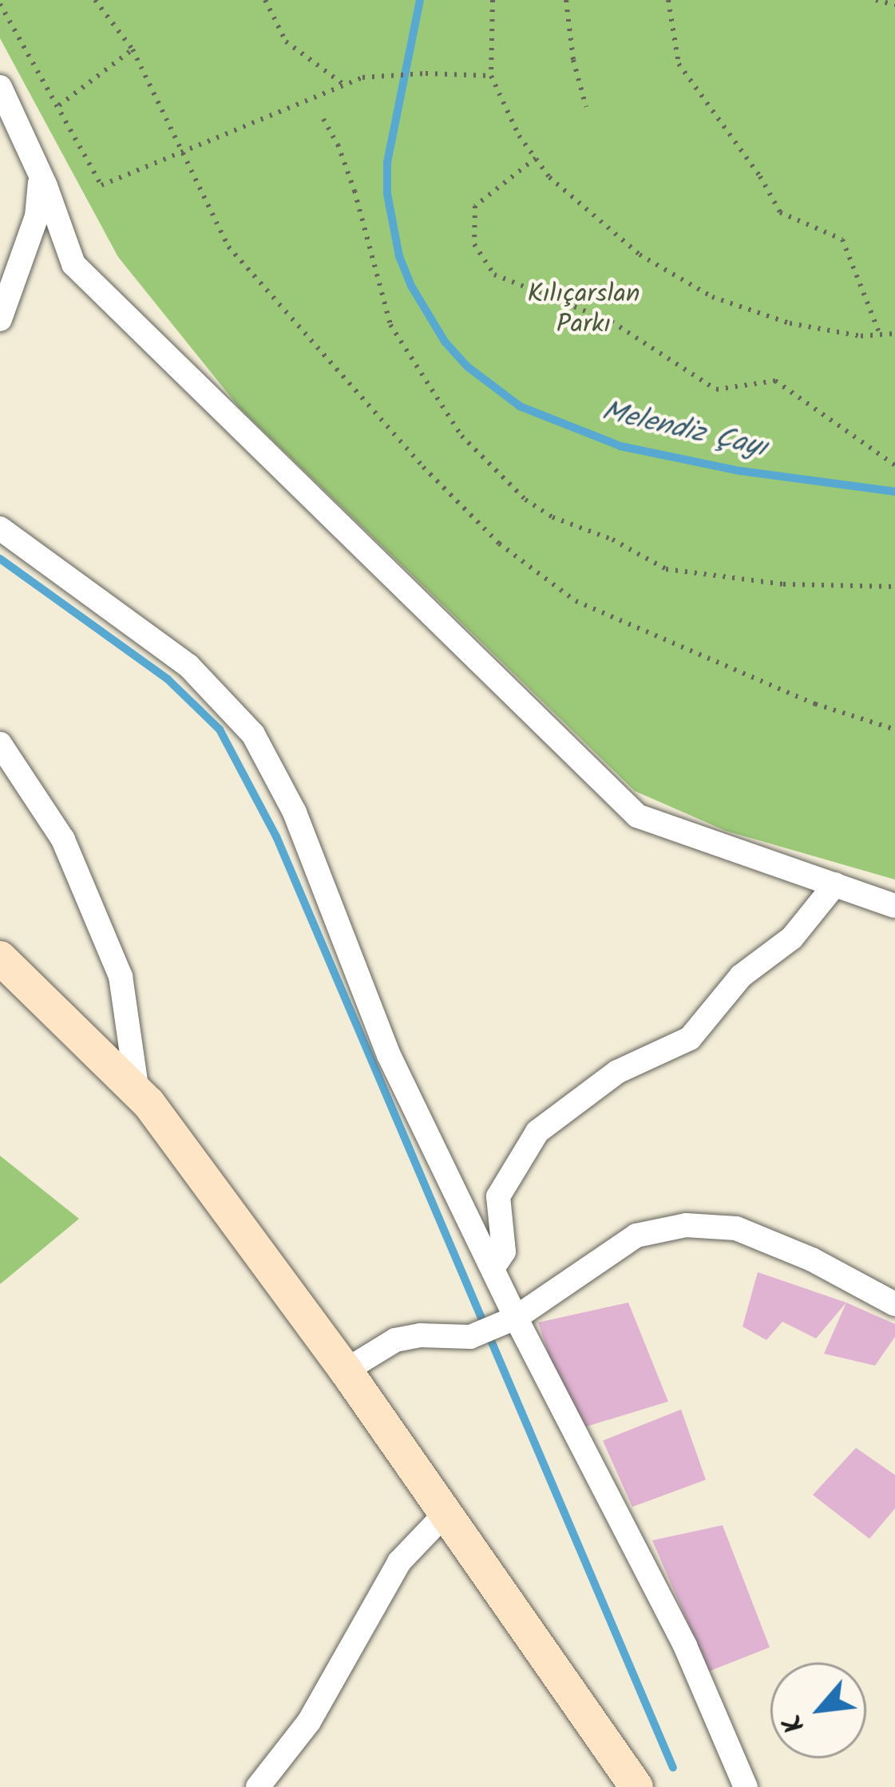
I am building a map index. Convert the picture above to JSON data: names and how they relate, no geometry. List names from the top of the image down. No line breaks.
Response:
{"water":["Melendiz Çayı"],"parks":["Kılıçarslan Parkı"],"north":"bottom left"}
